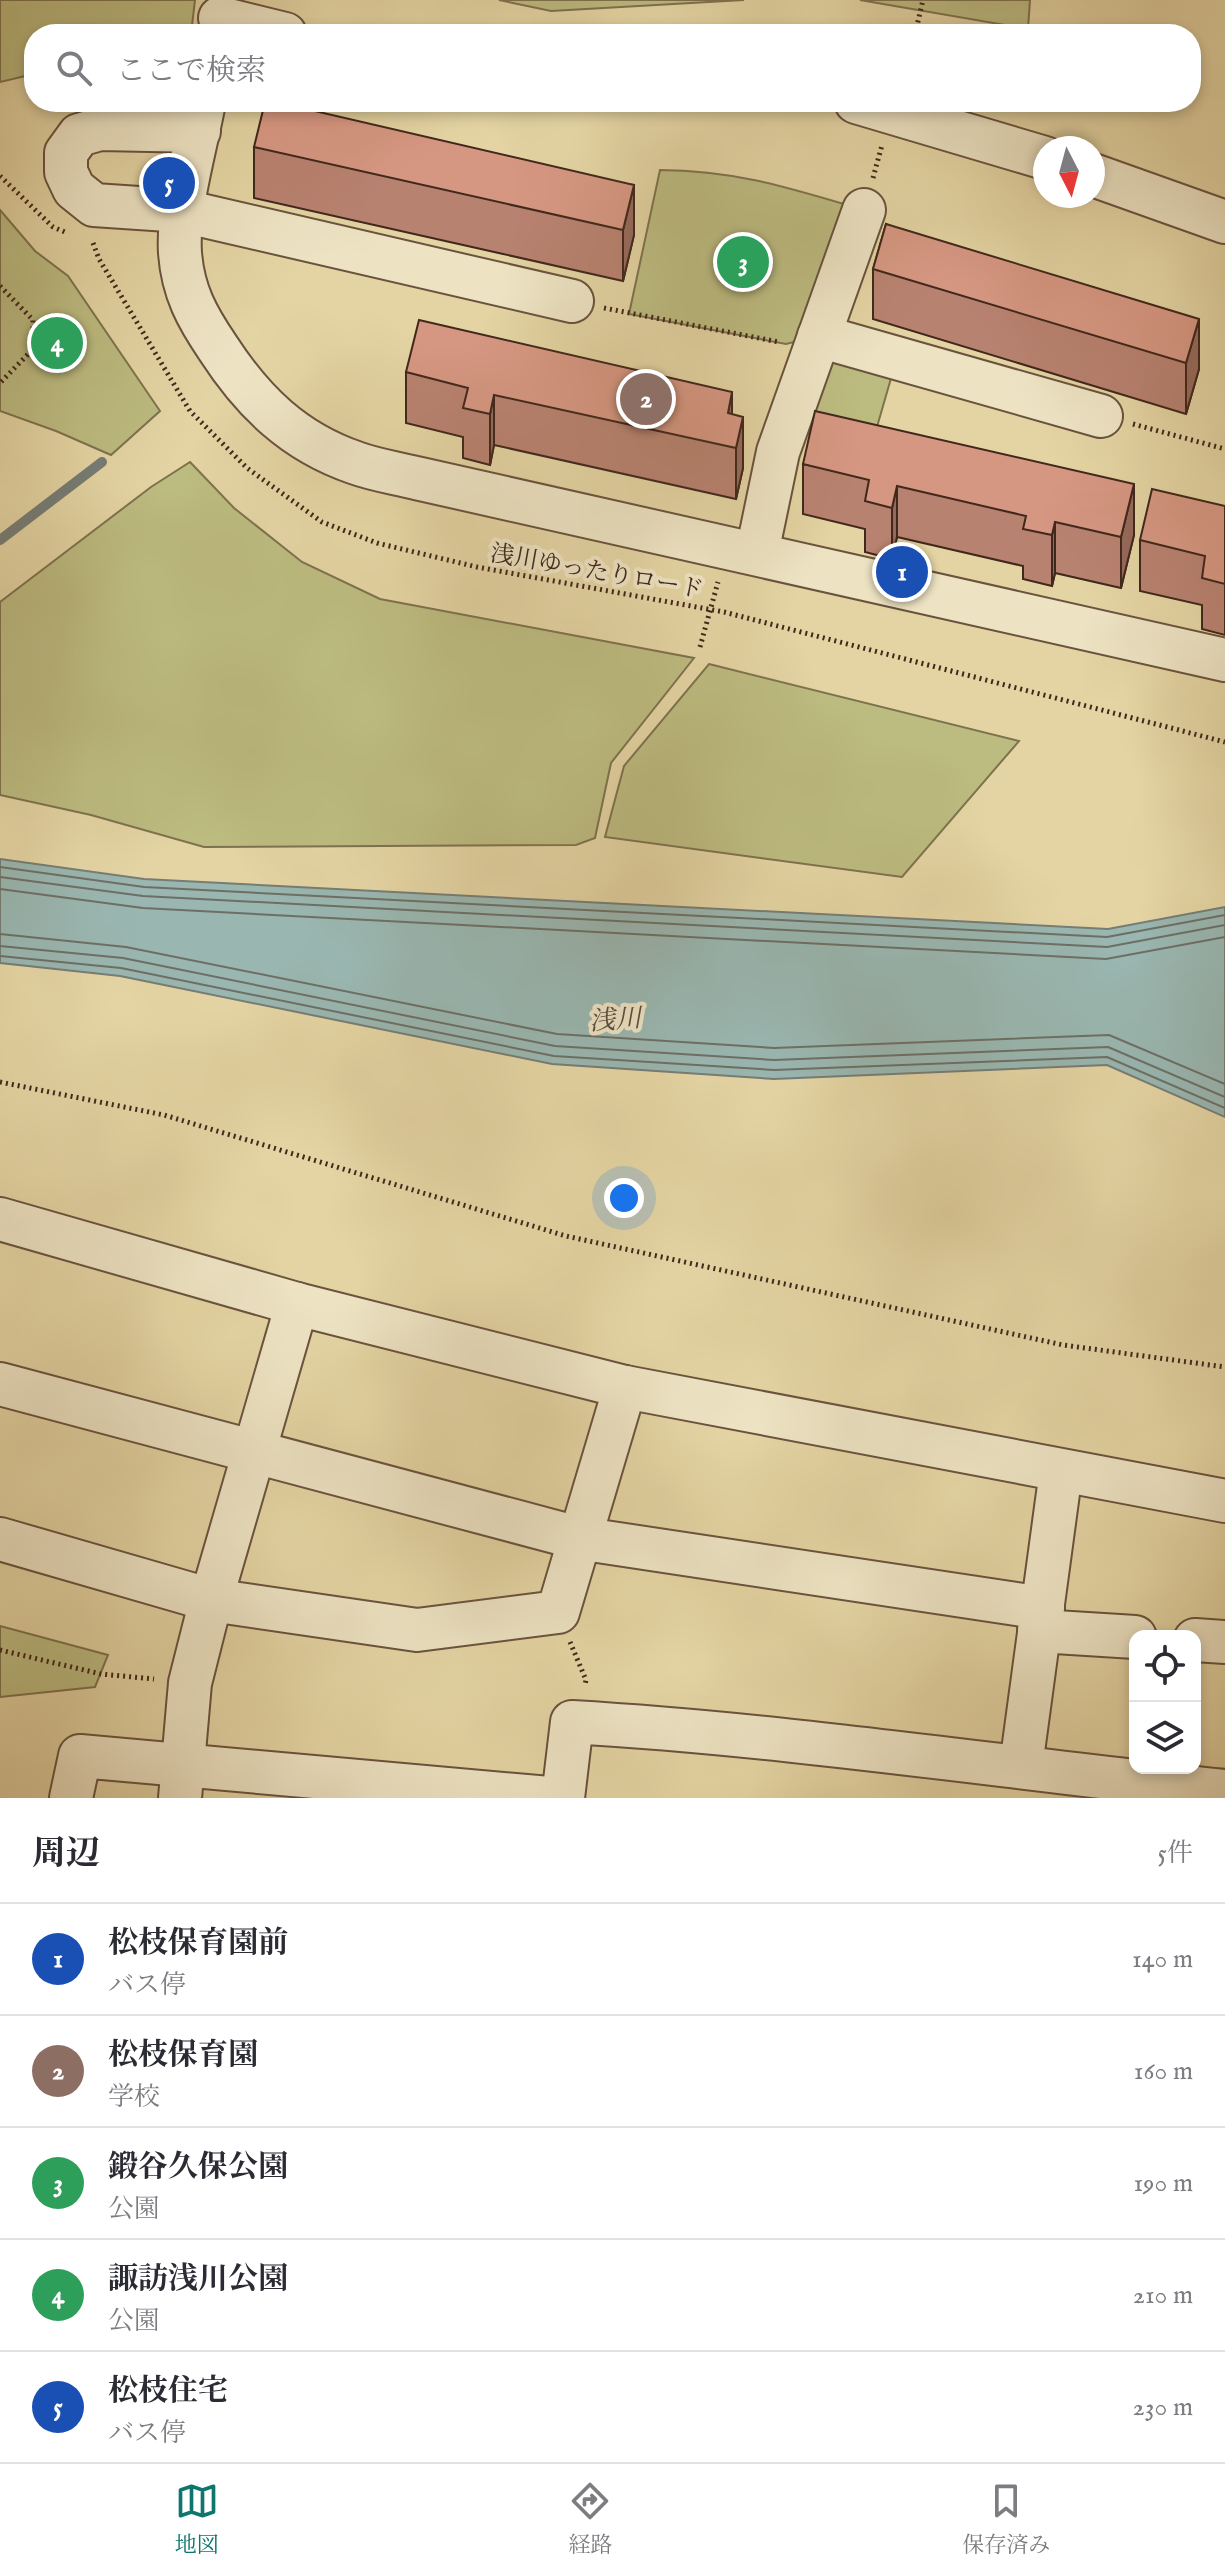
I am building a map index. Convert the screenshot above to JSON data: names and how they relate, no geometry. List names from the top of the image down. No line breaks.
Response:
{"streets":{"path":["浅川ゆったりロード"]},"water":["浅川"],"north":"bottom","page":{"search":"ここで検索","pins":["5","3","4","2","1"],"heading":["周辺","5件"],"list":[{"mark":"1","name":"松枝保育園前","note":"バス停","value":"140 m"},{"mark":"2","name":"松枝保育園","note":"学校","value":"160 m"},{"mark":"3","name":"鍛谷久保公園","note":"公園","value":"190 m"},{"mark":"4","name":"諏訪浅川公園","note":"公園","value":"210 m"},{"mark":"5","name":"松枝住宅","note":"バス停","value":"230 m"}],"nav":["地図","経路","保存済み"]}}
